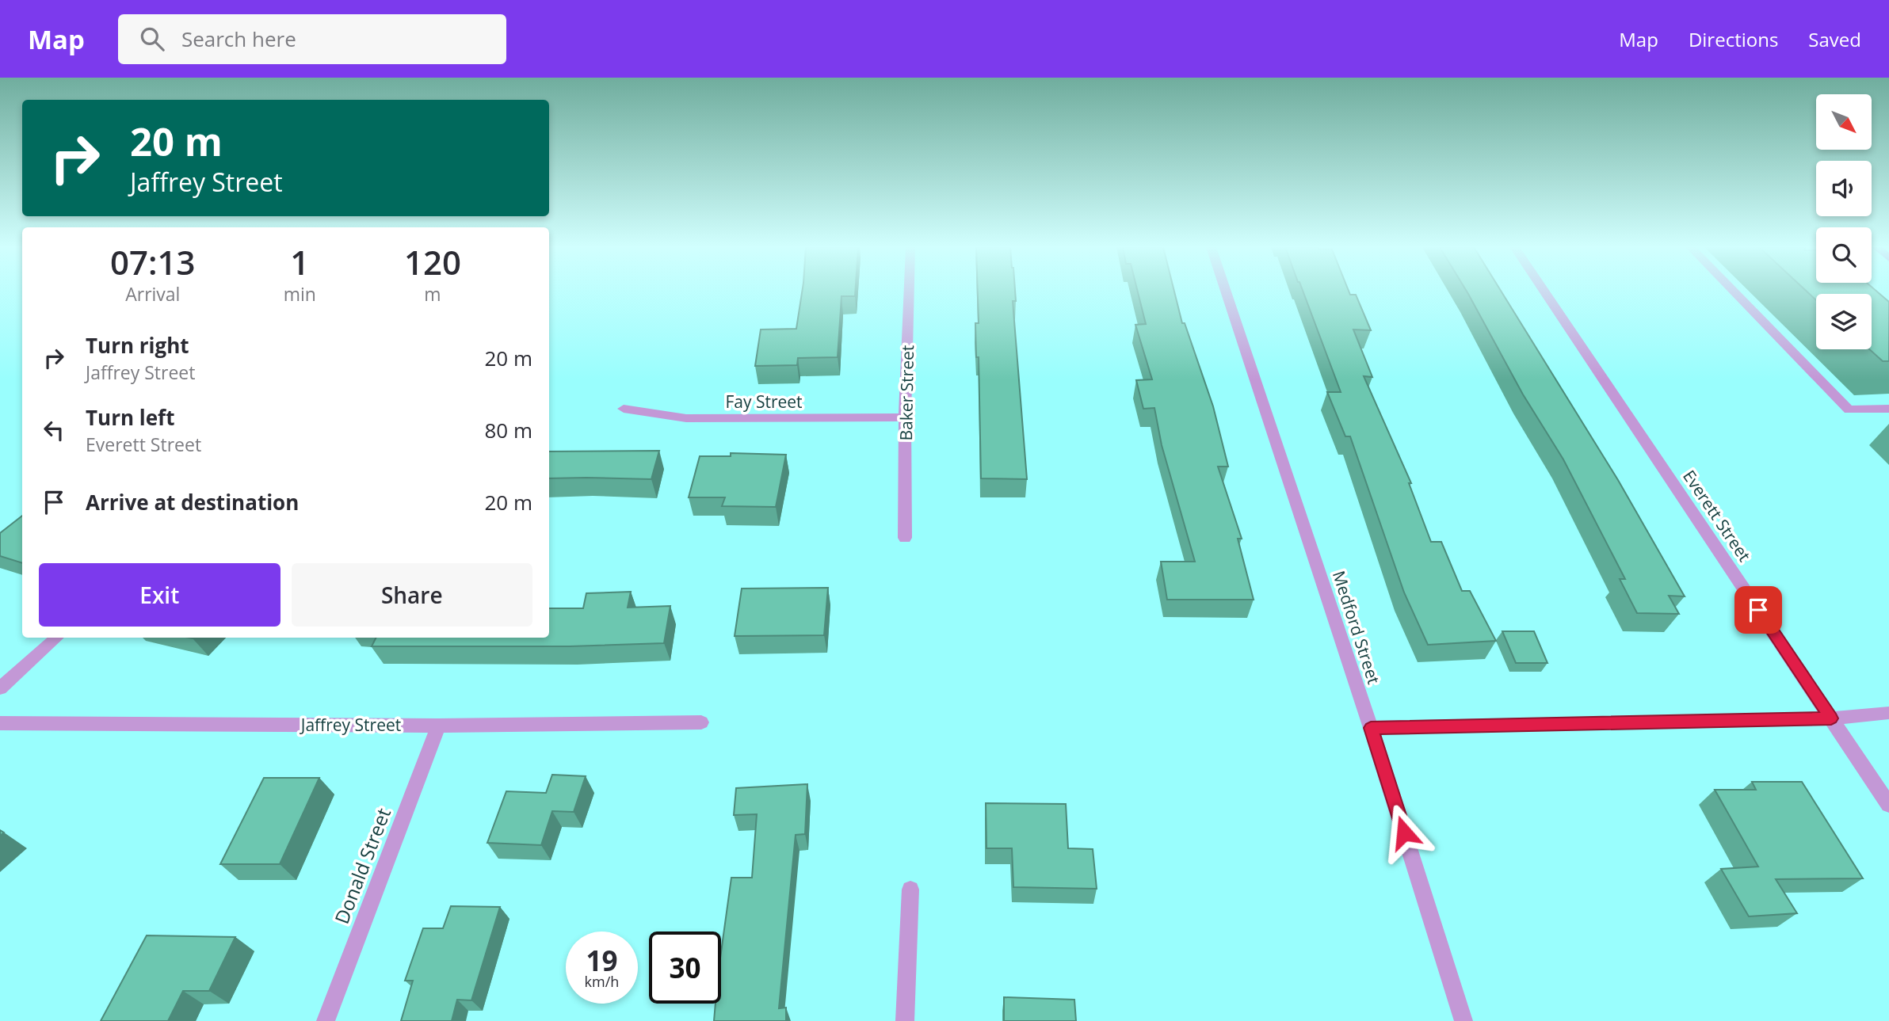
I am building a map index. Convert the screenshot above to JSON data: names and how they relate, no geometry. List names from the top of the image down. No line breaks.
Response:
{"streets":{"street":["Baker Street","Fay Street","Everett Street","Medford Street","Jaffrey Street","Donald Street"]},"crossings":[["Baker Street","Fay Street"],["Jaffrey Street","Donald Street"]],"north":"bottom right","page":{"header":"Map","search":"Search here","nav":["Map","Directions","Saved"],"turn":["20 m","Jaffrey Street"],"eta":["07:13","Arrival","1","min","120","m"],"list":[{"name":"Turn right","note":"Jaffrey Street","value":"20 m"},{"name":"Turn left","note":"Everett Street","value":"80 m"},{"name":"Arrive at destination","value":"20 m"}],"buttons":["Exit","Share"],"speed":"19 km/h","limit":"30"}}
